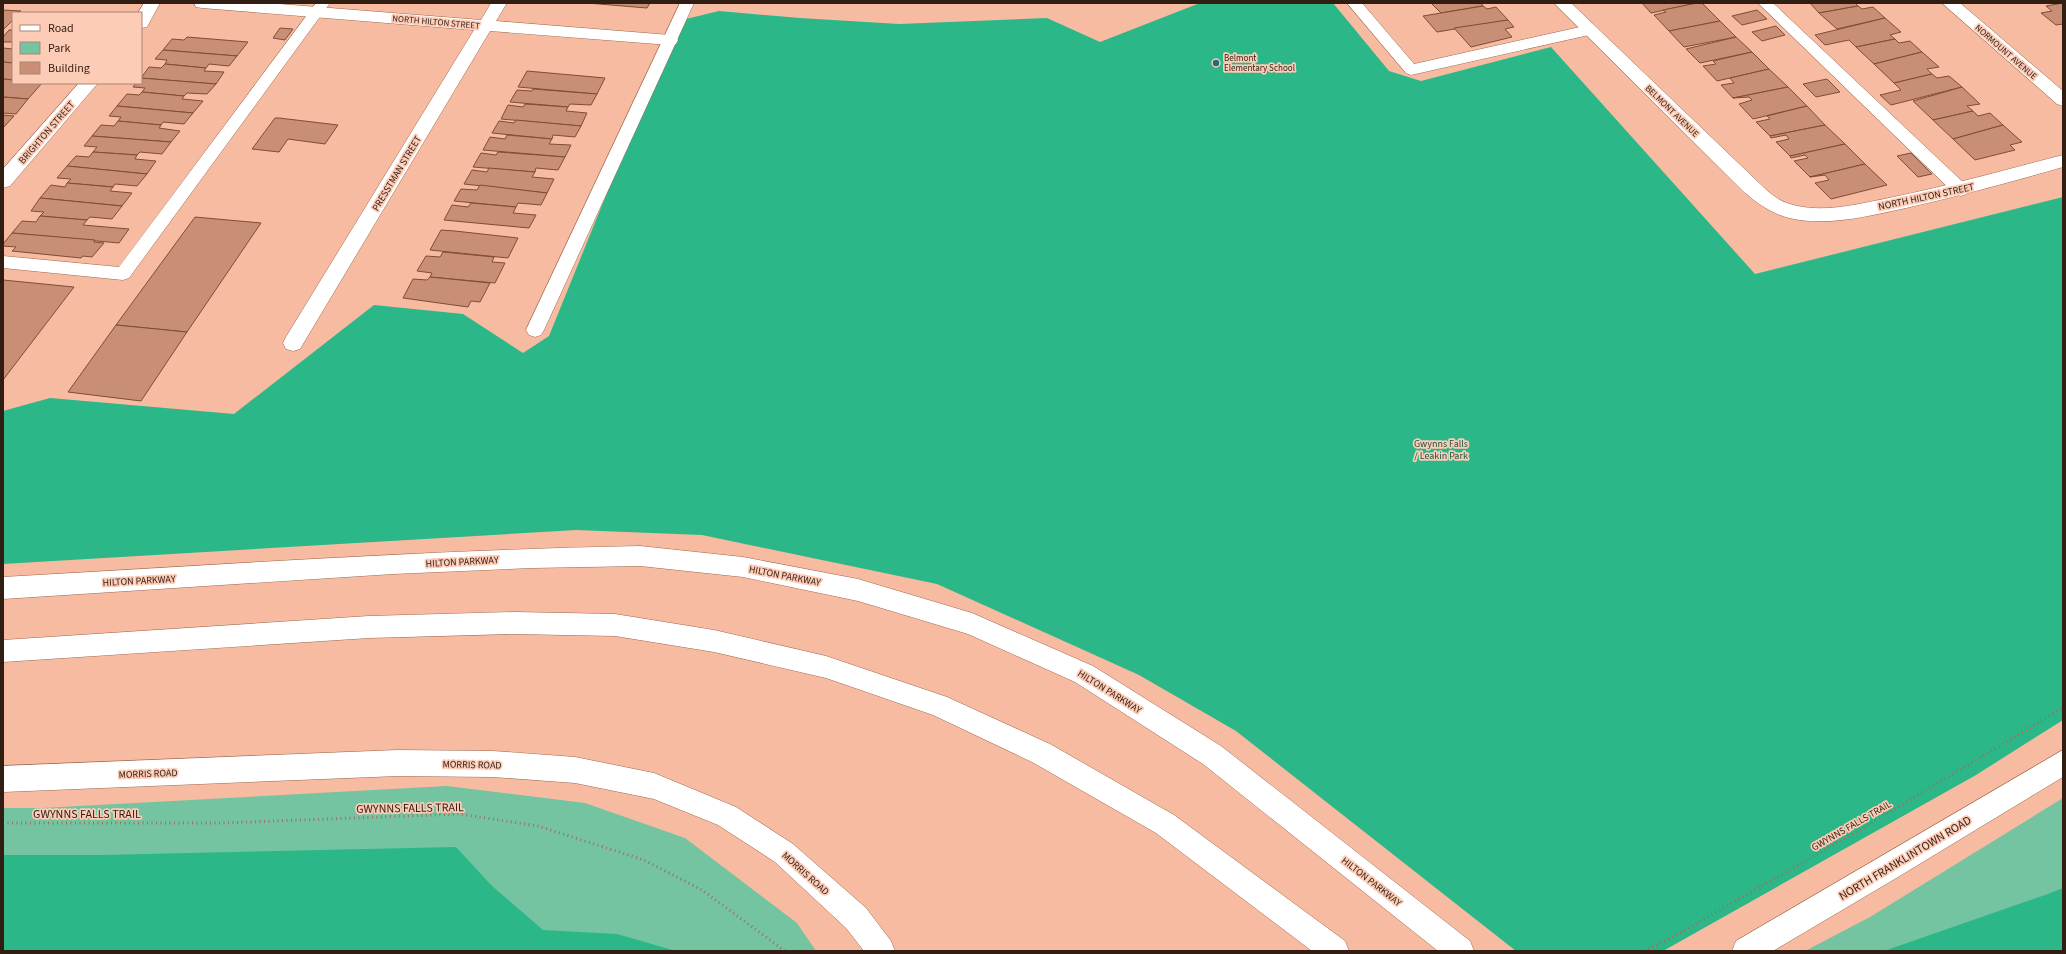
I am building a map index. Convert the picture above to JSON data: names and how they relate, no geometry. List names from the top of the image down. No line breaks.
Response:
{"streets":{"street":["NORTH HILTON STREET","NORMOUNT AVENUE","BELMONT AVENUE","BRIGHTON STREET","PRESSTMAN STREET","HILTON PARKWAY","MORRIS ROAD","NORTH FRANKLINTOWN ROAD"],"path":["GWYNNS FALLS TRAIL"]},"crossings":[["NORTH HILTON STREET","BELMONT AVENUE"],["NORTH HILTON STREET","PRESSTMAN STREET"]],"parks":["Gwynns Falls / Leakin Park"],"places":["Belmont Elementary School"],"legend":["Road","Park","Building"]}
